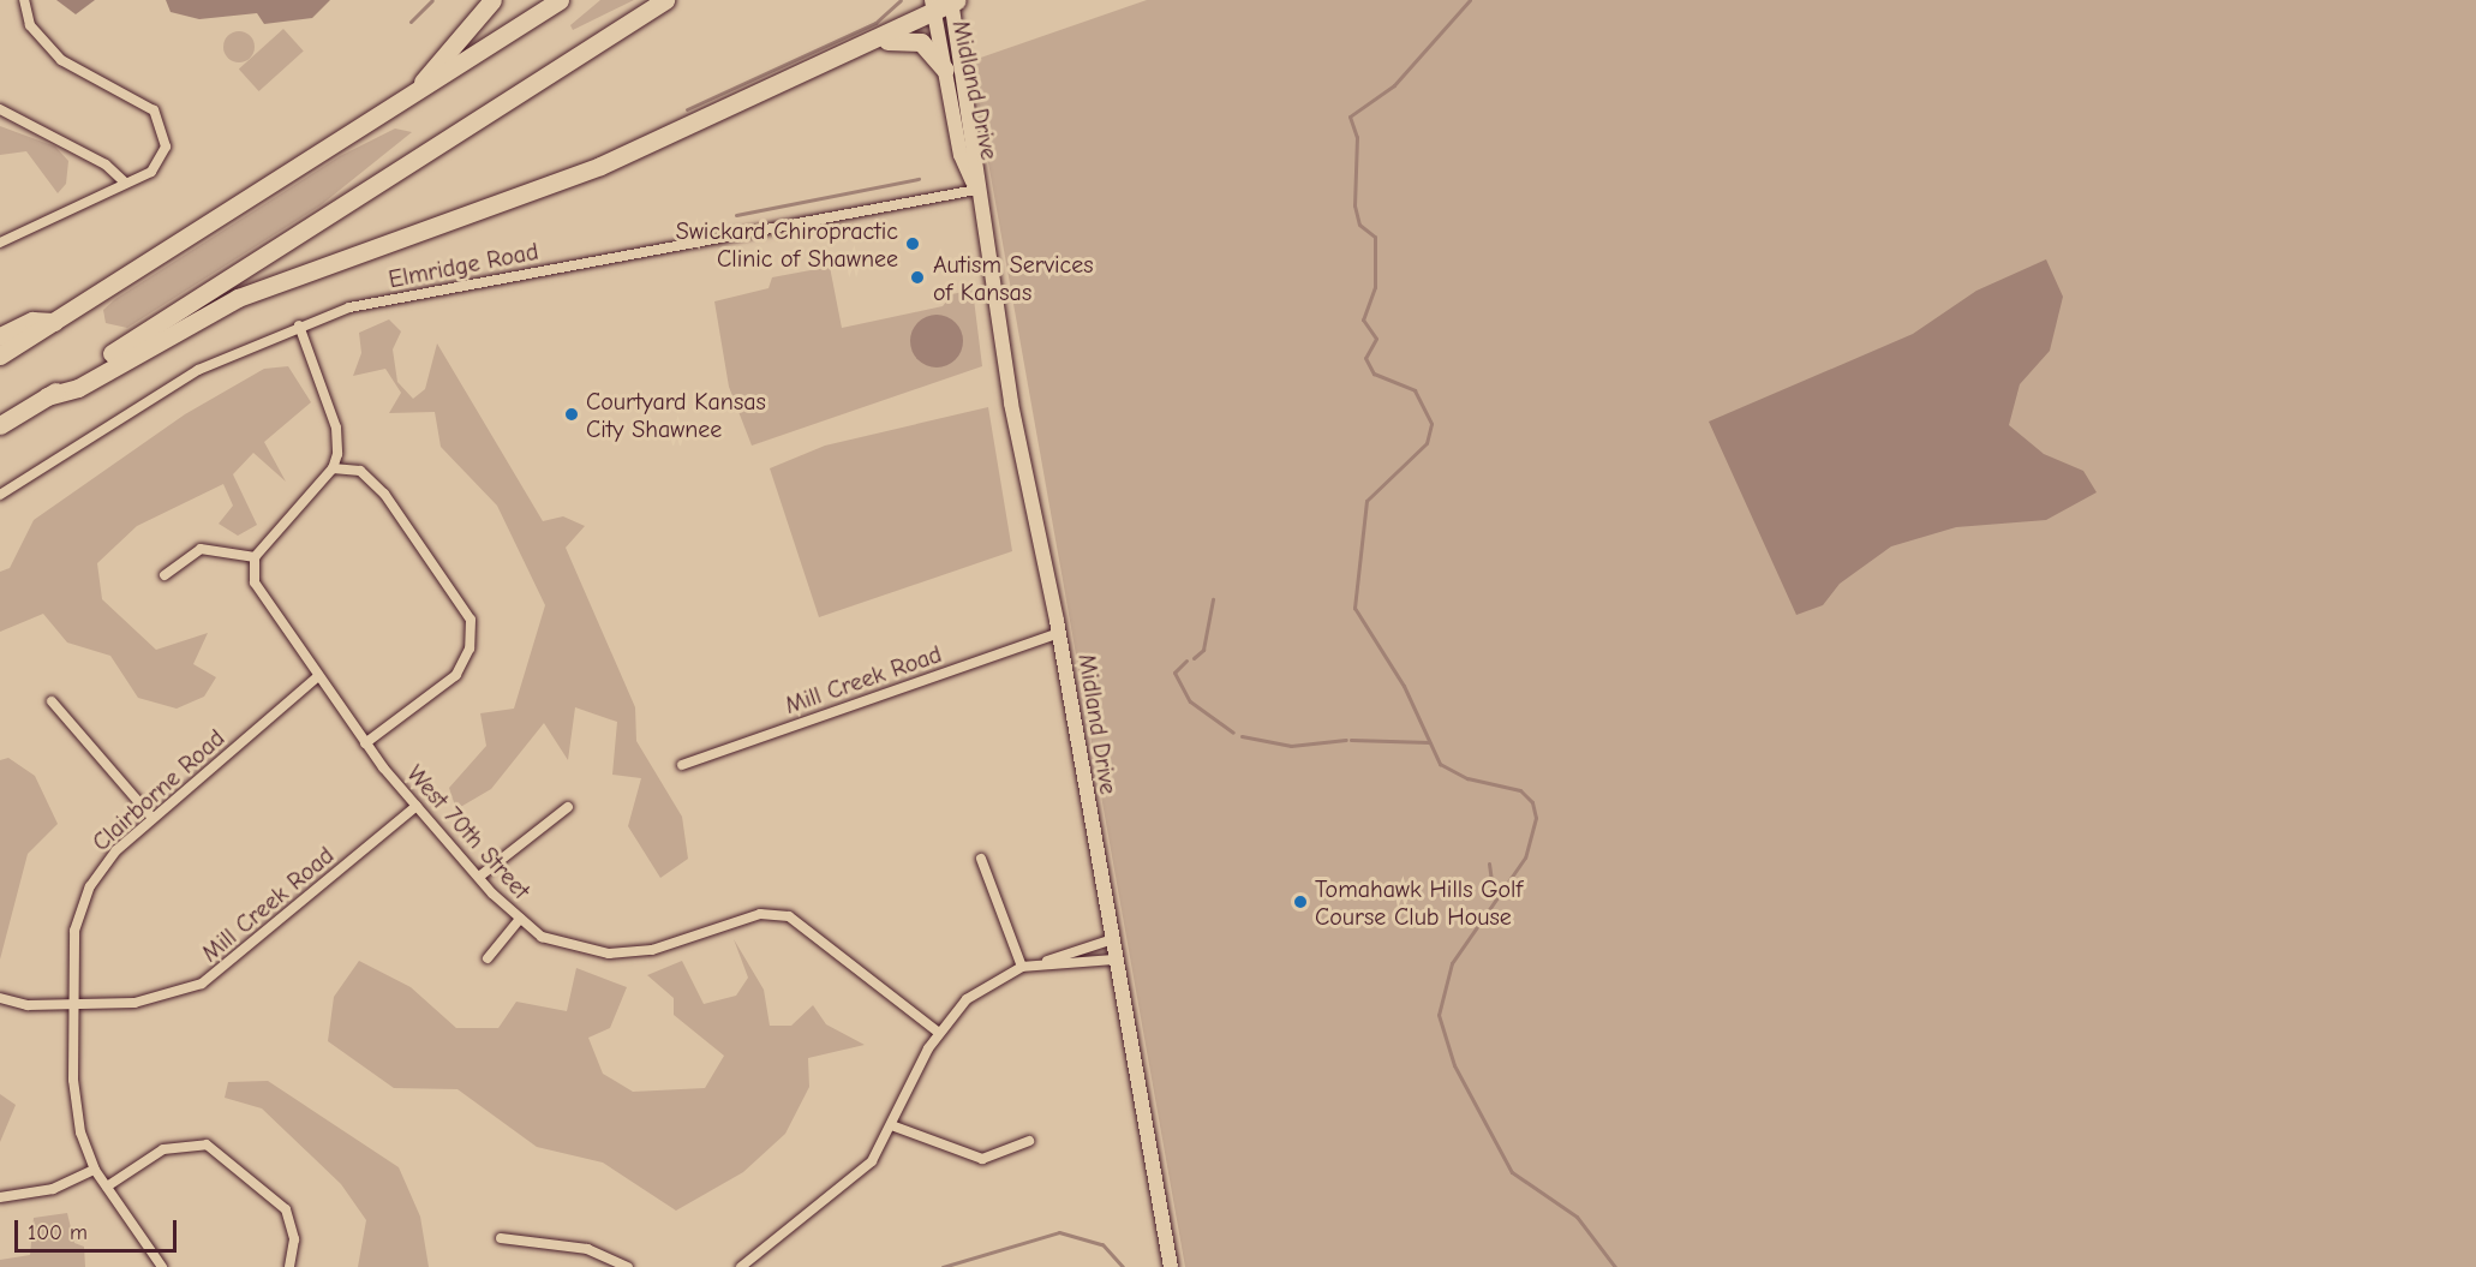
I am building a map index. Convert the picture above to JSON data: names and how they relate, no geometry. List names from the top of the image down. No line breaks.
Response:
{"streets":{"main road":["Midland Drive"],"street":["Elmridge Road","Mill Creek Road","Clairborne Road","West 70th Street"]},"crossings":[["Midland Drive","Elmridge Road"],["Midland Drive","Mill Creek Road"],["Mill Creek Road","Clairborne Road"],["Mill Creek Road","West 70th Street"],["Clairborne Road","West 70th Street"]],"places":["Swickard Chiropractic Clinic of Shawnee","Autism Services of Kansas","Courtyard Kansas City Shawnee","Tomahawk Hills Golf Course Club House"],"scale_bar":"100 m"}
